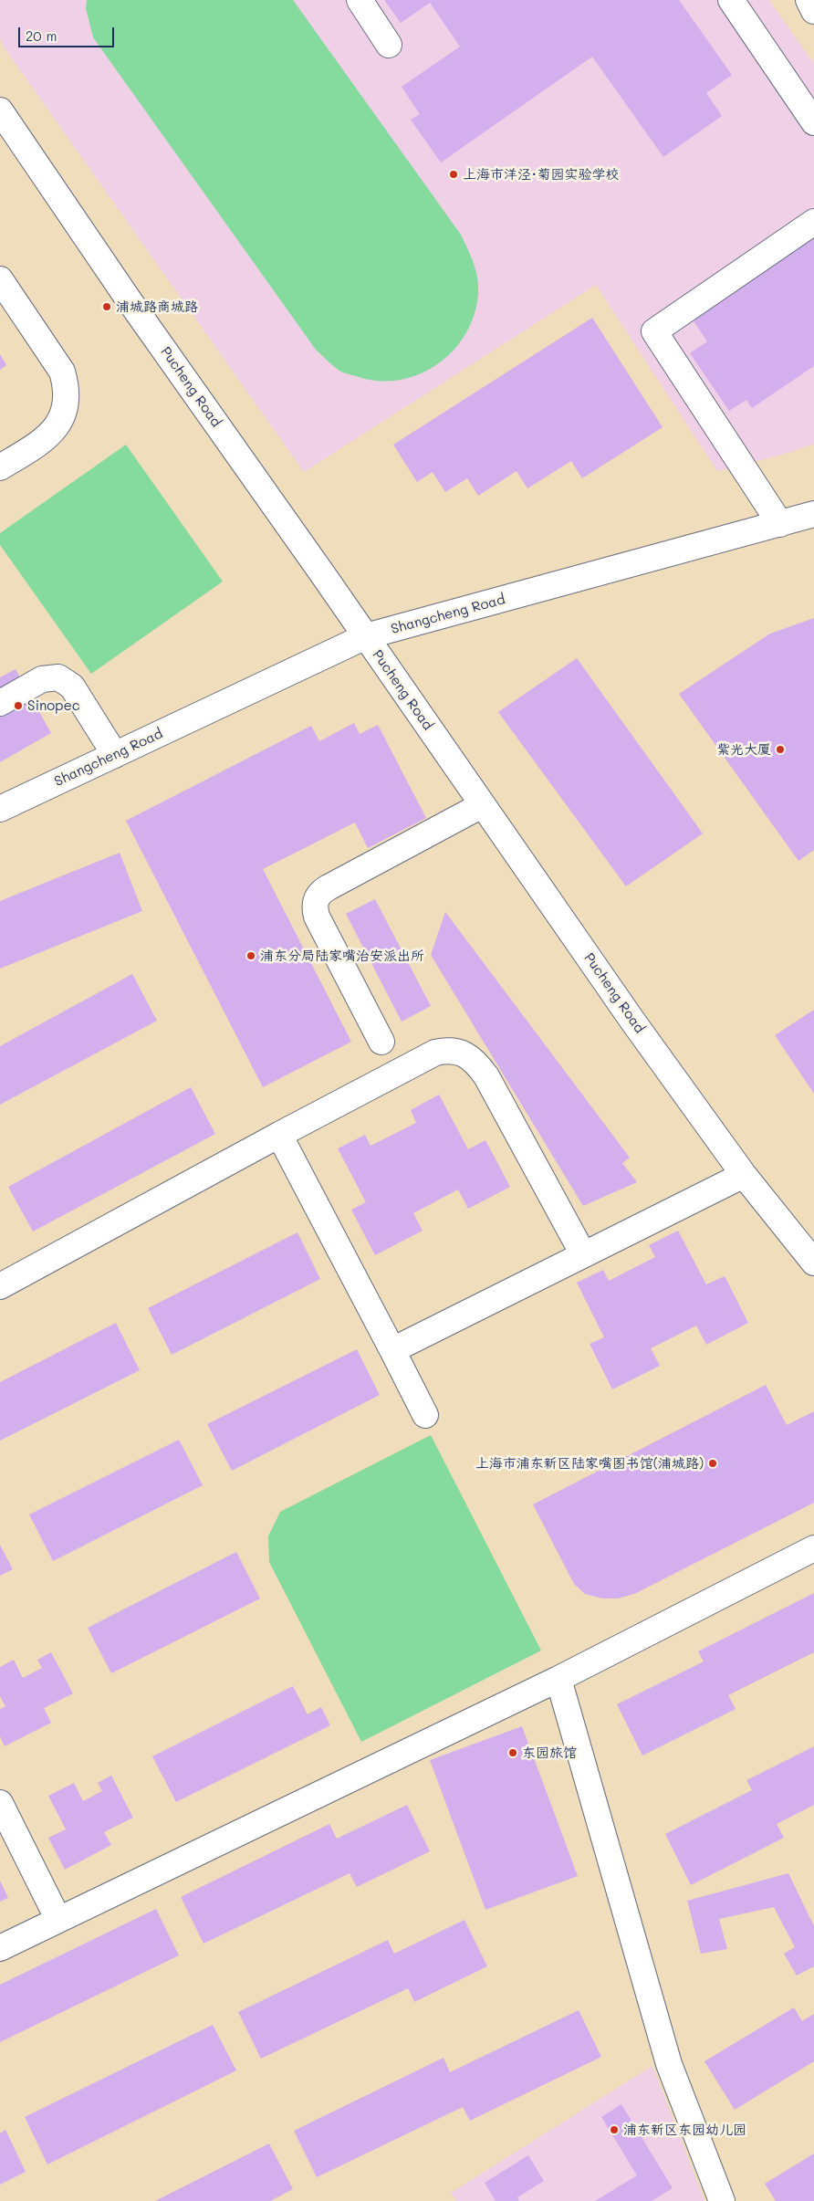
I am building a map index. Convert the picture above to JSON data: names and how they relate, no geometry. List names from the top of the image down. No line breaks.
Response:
{"streets":{"street":["Pucheng Road","Shangcheng Road"]},"crossings":[["Pucheng Road","Shangcheng Road"]],"places":["上海市洋泾·菊园实验学校","浦城路商城路","Sinopec","紫光大厦","浦东分局陆家嘴治安派出所","上海市浦东新区陆家嘴图书馆(浦城路)","东园旅馆","浦东新区东园幼儿园"],"scale_bar":"20 m"}
